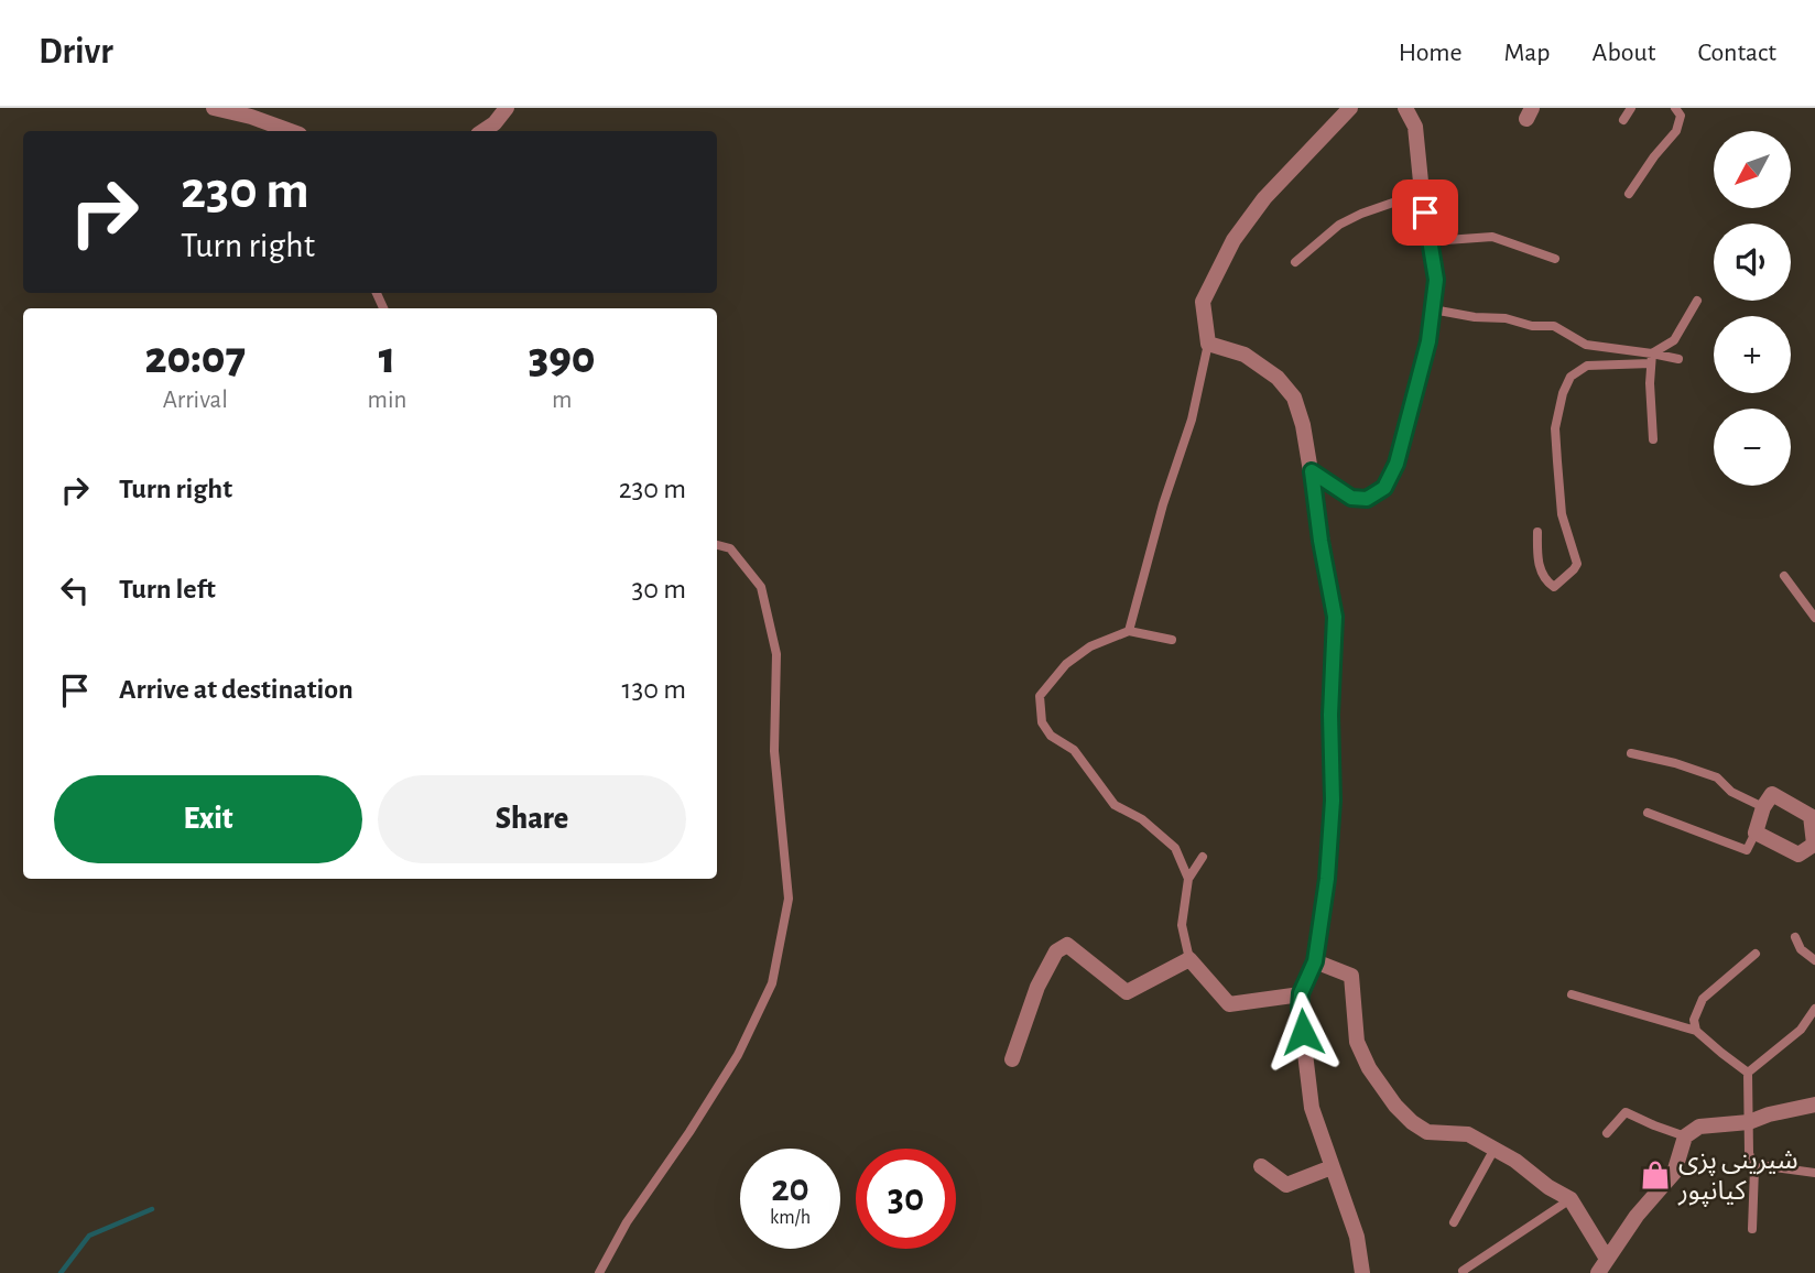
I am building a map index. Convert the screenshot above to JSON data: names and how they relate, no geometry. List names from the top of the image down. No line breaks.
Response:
{"places":{"shop":["شیرینی پزی کیانپور"]},"north":"bottom left","page":{"header":"Drivr","nav":["Home","Map","About","Contact"],"map_buttons":["+","−"],"turn":["230 m","Turn right"],"eta":["20:07","Arrival","1","min","390","m"],"list":[{"name":"Turn right","value":"230 m"},{"name":"Turn left","value":"30 m"},{"name":"Arrive at destination","value":"130 m"}],"buttons":["Exit","Share"],"speed":"20 km/h","limit":"30"}}
